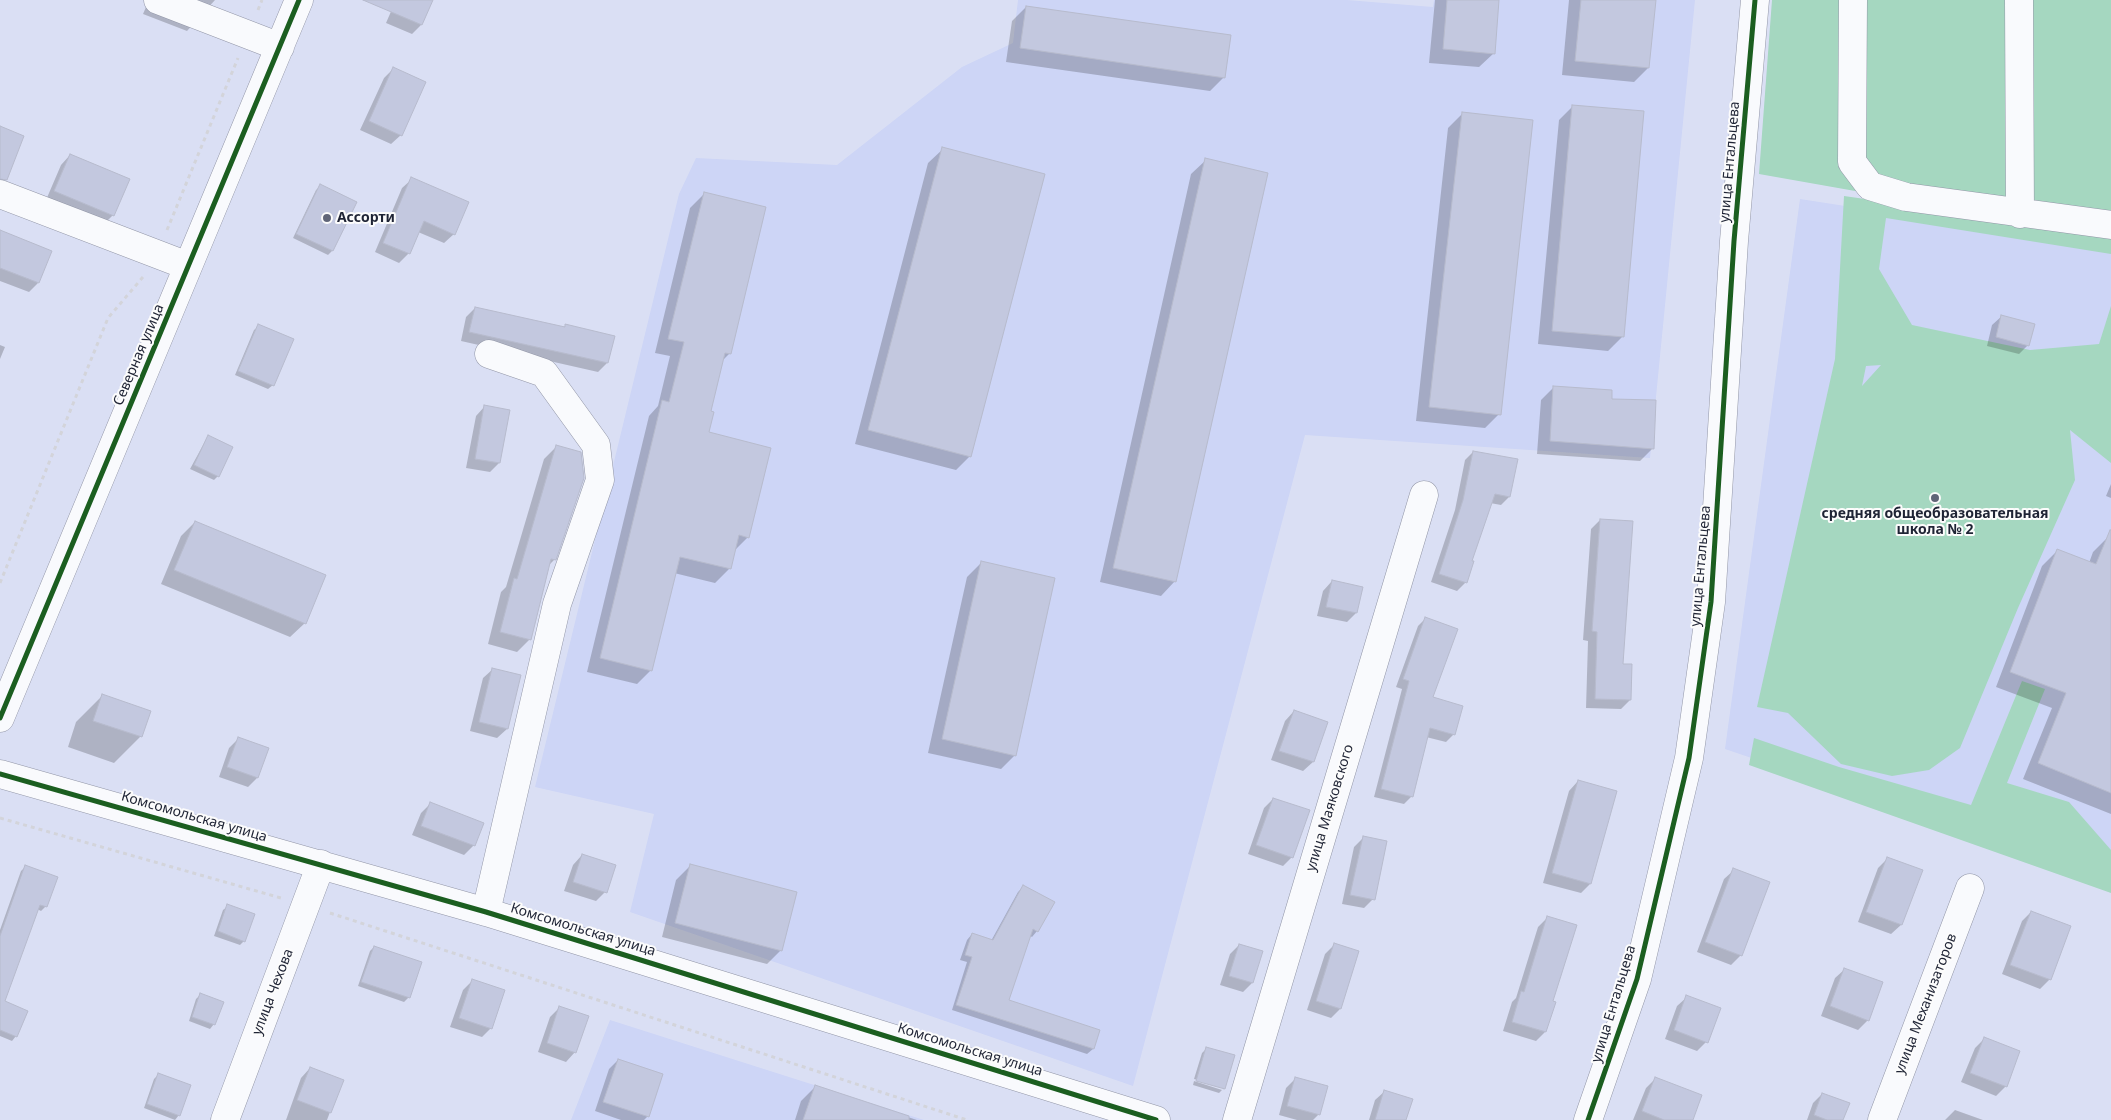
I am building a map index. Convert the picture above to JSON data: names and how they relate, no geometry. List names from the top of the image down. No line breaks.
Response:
{"streets":{"street":["улица Ентальцева","Северная улица","улица Маяковского","Комсомольская улица","улица Чехова","улица Механизаторов"]},"crossings":[["Комсомольская улица","улица Чехова"]],"places":["Ассорти","средняя общеобразовательная школа № 2"]}
